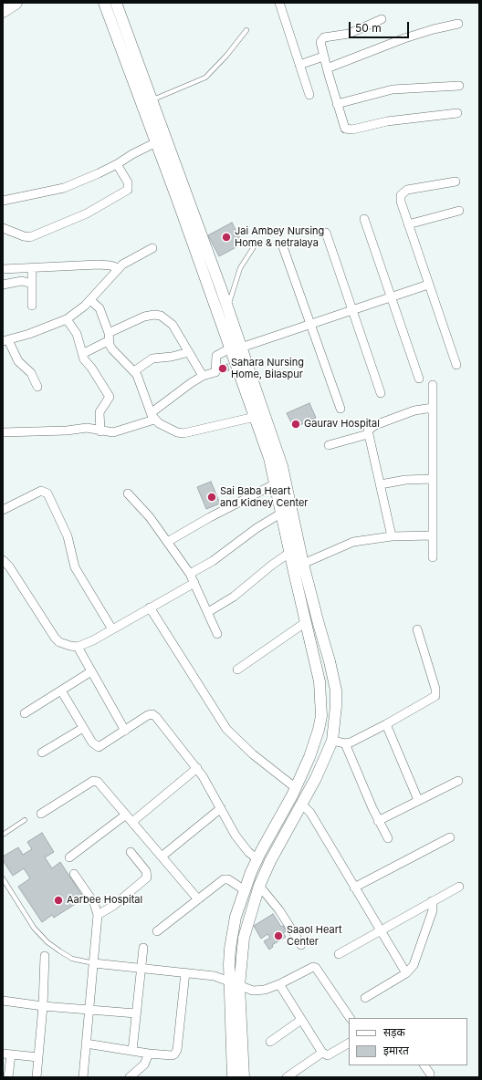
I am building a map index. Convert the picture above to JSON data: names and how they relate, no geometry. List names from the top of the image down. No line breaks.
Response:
{"places":["Jai Ambey Nursing Home & netralaya","Sahara Nursing Home, Bilaspur","Gaurav Hospital","Sai Baba Heart and Kidney Center","Aarbee Hospital","Saaol Heart Center"],"legend":["सड़क","इमारत"],"scale_bar":"50 m"}
